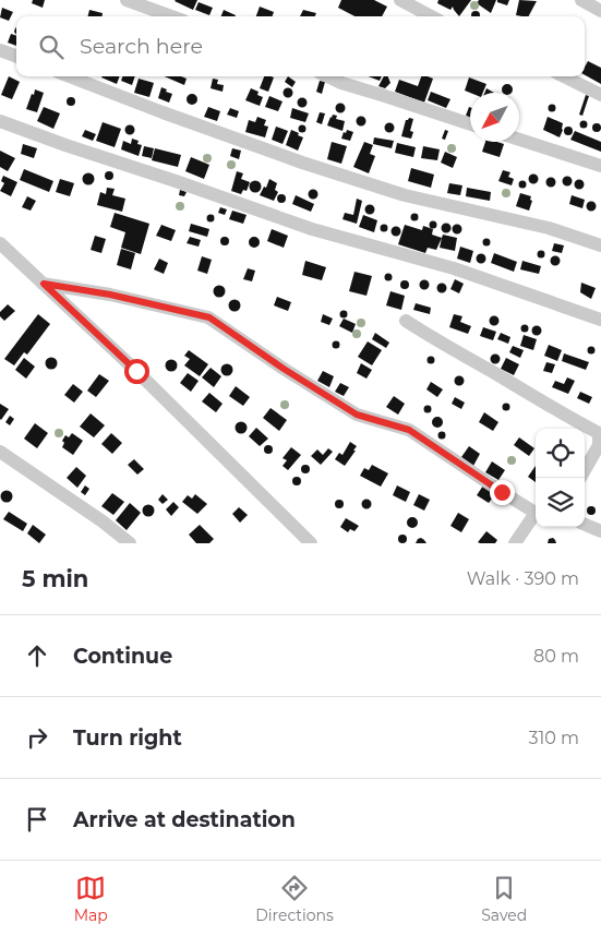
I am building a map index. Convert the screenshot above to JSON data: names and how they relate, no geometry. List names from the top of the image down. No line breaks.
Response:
{"north":"bottom left","page":{"search":"Search here","heading":["5 min","Walk · 390 m"],"list":[["Continue","80 m"],["Turn right","310 m"],"Arrive at destination"],"nav":["Map","Directions","Saved"]}}
